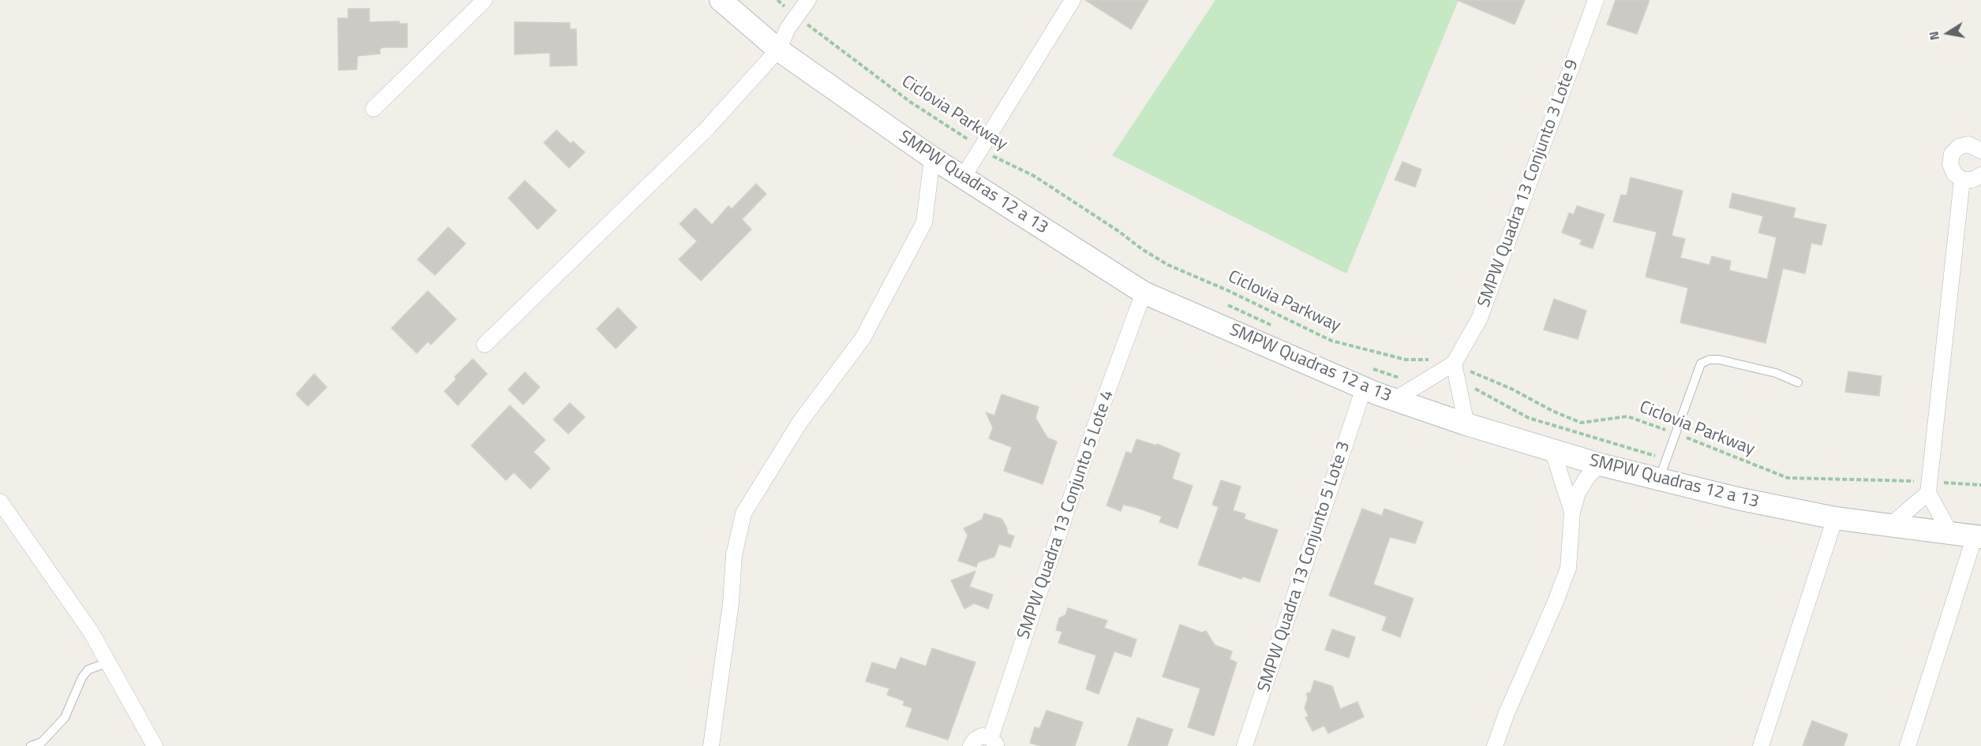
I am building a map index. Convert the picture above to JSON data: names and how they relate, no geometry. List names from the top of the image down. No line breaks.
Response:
{"streets":{"street":["SMPW Quadras 12 a 13","SMPW Quadra 13 Conjunto 3 Lote 9","SMPW Quadra 13 Conjunto 5 Lote 4","SMPW Quadra 13 Conjunto 5 Lote 3"],"path":["Ciclovia Parkway"]},"crossings":[["Ciclovia Parkway","SMPW Quadra 13 Conjunto 3 Lote 9"],["SMPW Quadras 12 a 13","SMPW Quadra 13 Conjunto 3 Lote 9"],["SMPW Quadras 12 a 13","SMPW Quadra 13 Conjunto 5 Lote 4"],["SMPW Quadras 12 a 13","SMPW Quadra 13 Conjunto 5 Lote 3"]],"north":"left"}
